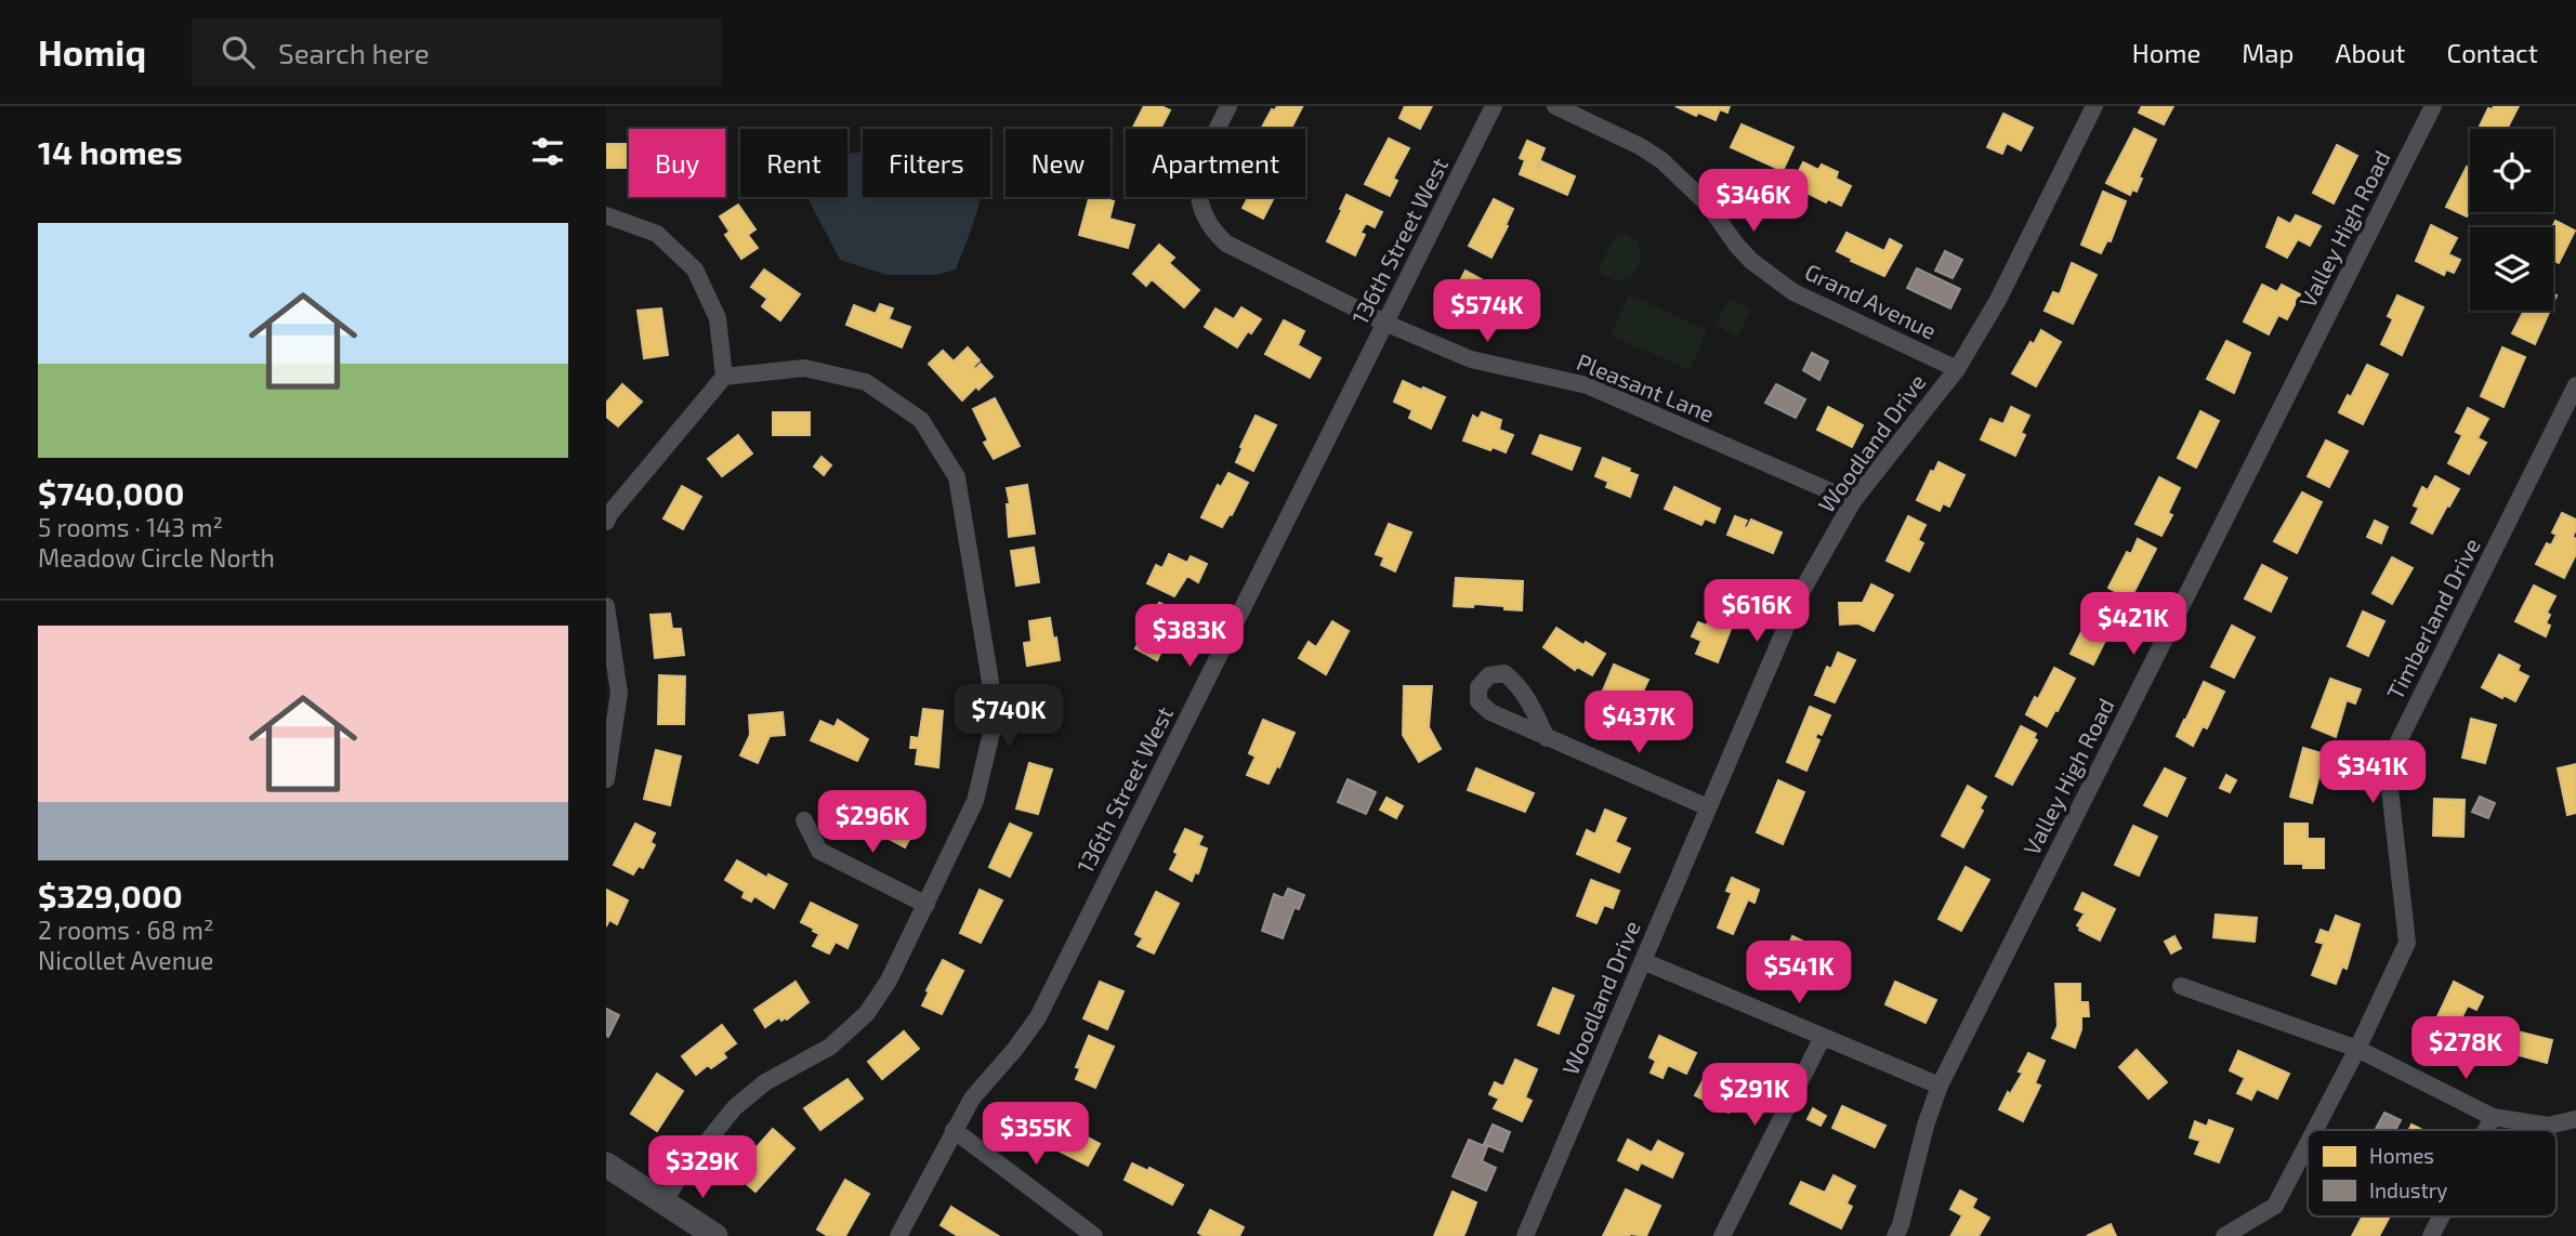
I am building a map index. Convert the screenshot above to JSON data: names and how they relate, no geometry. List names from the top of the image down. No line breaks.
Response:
{"streets":{"street":["Valley High Road","136th Street West","Grand Avenue","Pleasant Lane","Woodland Drive","Timberland Drive"]},"crossings":[["136th Street West","Pleasant Lane"],["Grand Avenue","Woodland Drive"],["Pleasant Lane","Woodland Drive"]],"legend":["Homes","Industry"],"page":{"header":"Homiq","search":"Search here","nav":["Home","Map","About","Contact"],"heading":"14 homes","chip":["Buy","Rent","Filters","New","Apartment"],"price":["$346K","$574K","$616K","$421K","$383K","$740K","$437K","$341K","$296K","$541K","$278K","$291K","$355K","$329K"],"list":[{"name":"$740,000","note":"5 rooms · 143 m² · Meadow Circle North"},{"name":"$329,000","note":"2 rooms · 68 m² · Nicollet Avenue"}]}}
